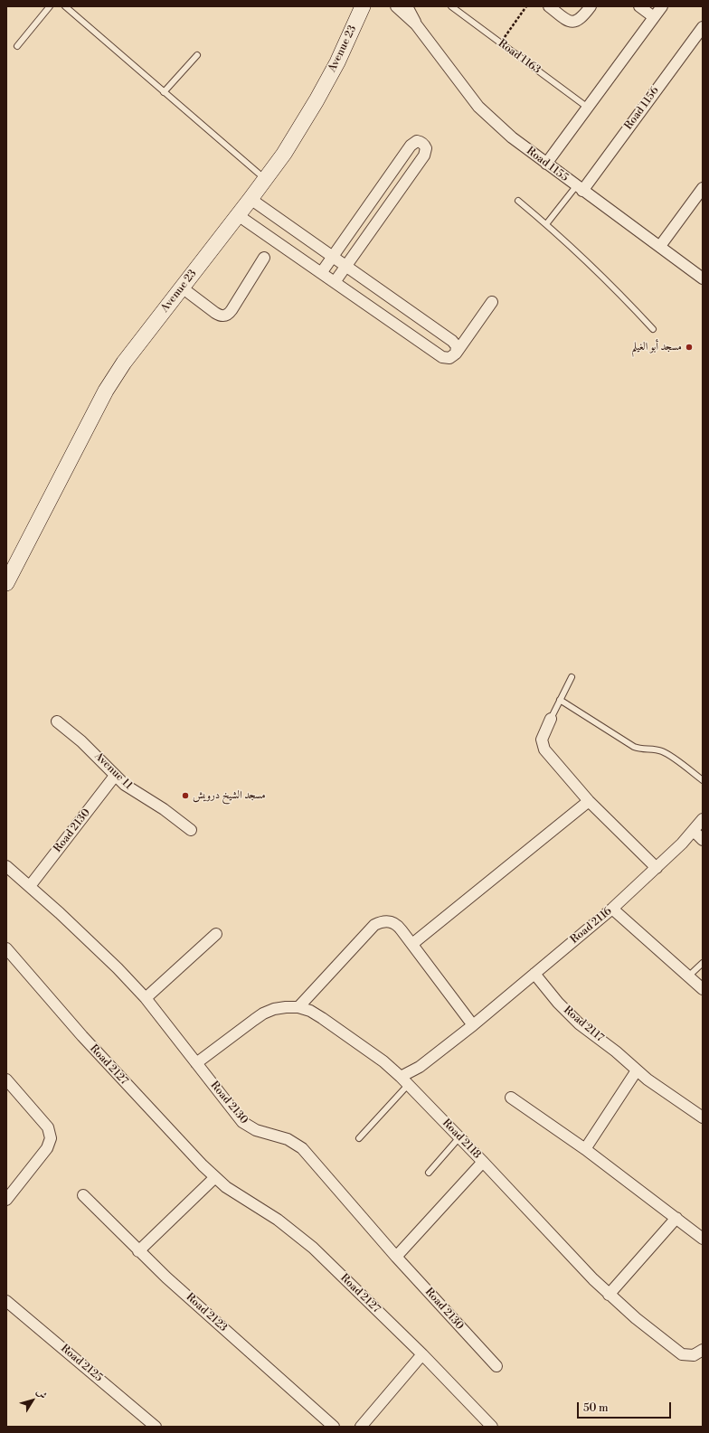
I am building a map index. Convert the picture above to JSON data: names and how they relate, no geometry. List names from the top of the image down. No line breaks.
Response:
{"streets":{"street":["Avenue 23","Road 1156","Road 1155","Avenue 11","Road 2130","Road 2116","Road 2117","Road 2127","Road 2118","Road 2123","Road 2125"],"lane":["Road 1163"]},"crossings":[["Road 1156","Road 1155"],["Avenue 11","Road 2130"],["Road 2130","Road 2118"],["Road 2116","Road 2117"],["Road 2116","Road 2118"]],"places":["مسجد أبو الغيلم","مسجد الشيخ درويش"],"scale_bar":"50 m","north":"top right"}
